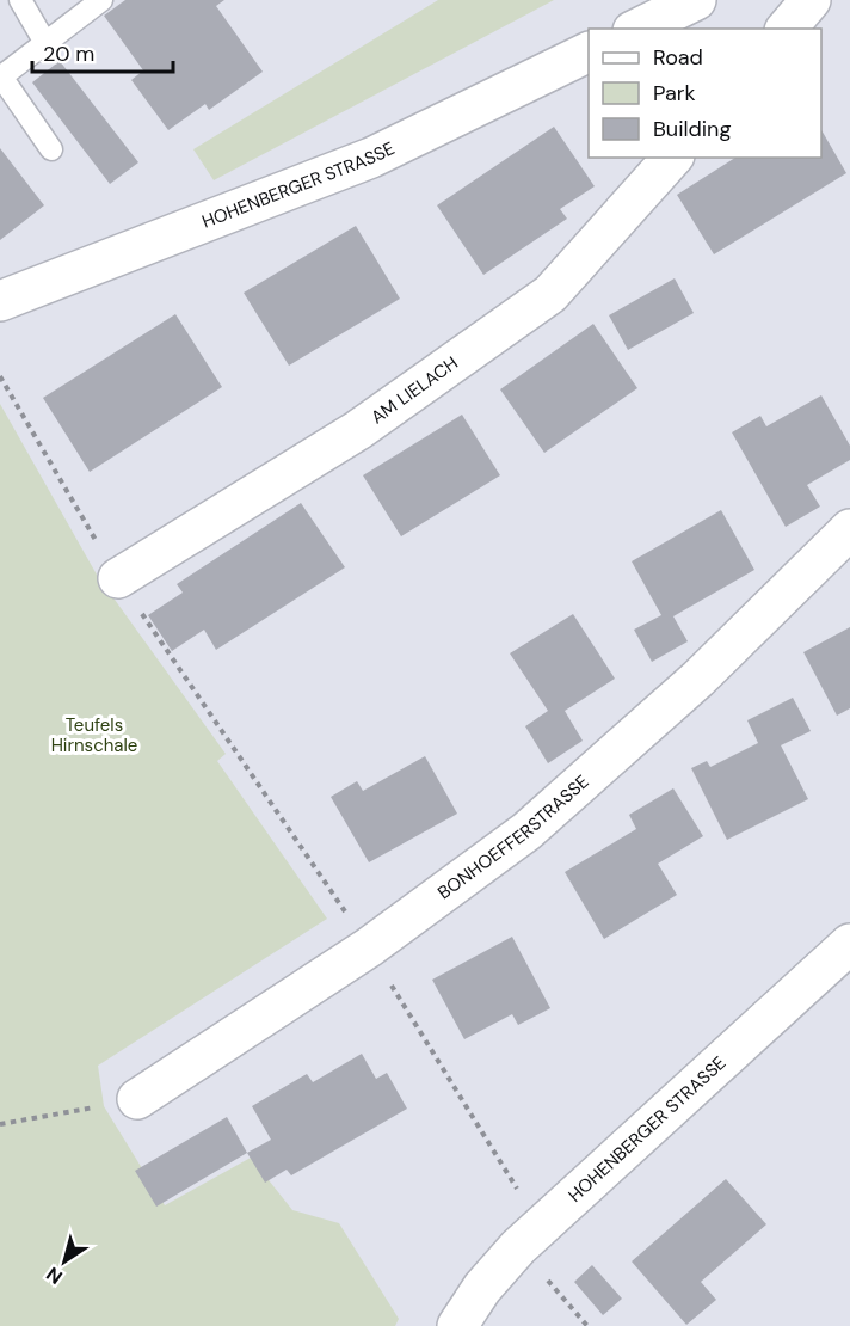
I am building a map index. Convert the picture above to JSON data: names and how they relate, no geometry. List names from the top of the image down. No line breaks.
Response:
{"streets":{"street":["HOHENBERGER STRASSE","AM LIELACH","BONHOEFFERSTRASSE"]},"parks":["Teufels Hirnschale"],"legend":["Road","Park","Building"],"scale_bar":"20 m","north":"bottom left"}
